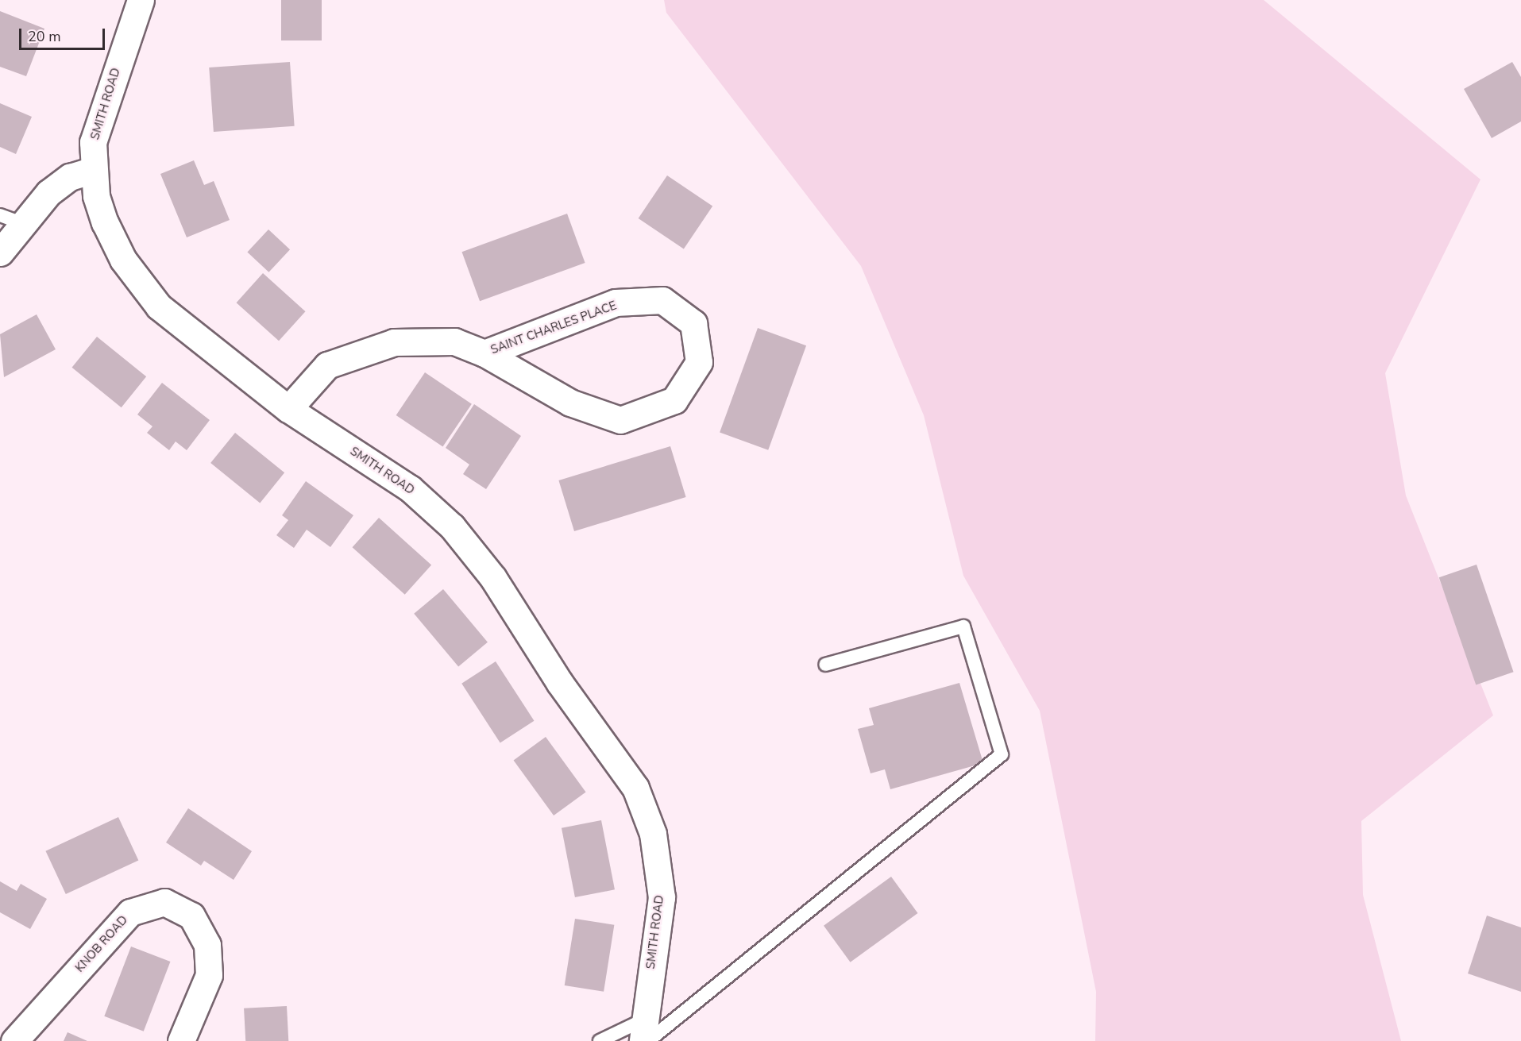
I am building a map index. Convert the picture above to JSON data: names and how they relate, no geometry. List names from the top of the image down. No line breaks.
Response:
{"streets":{"street":["SMITH ROAD","SAINT CHARLES PLACE","KNOB ROAD"]},"crossings":[["SMITH ROAD","SAINT CHARLES PLACE"]],"scale_bar":"20 m"}
